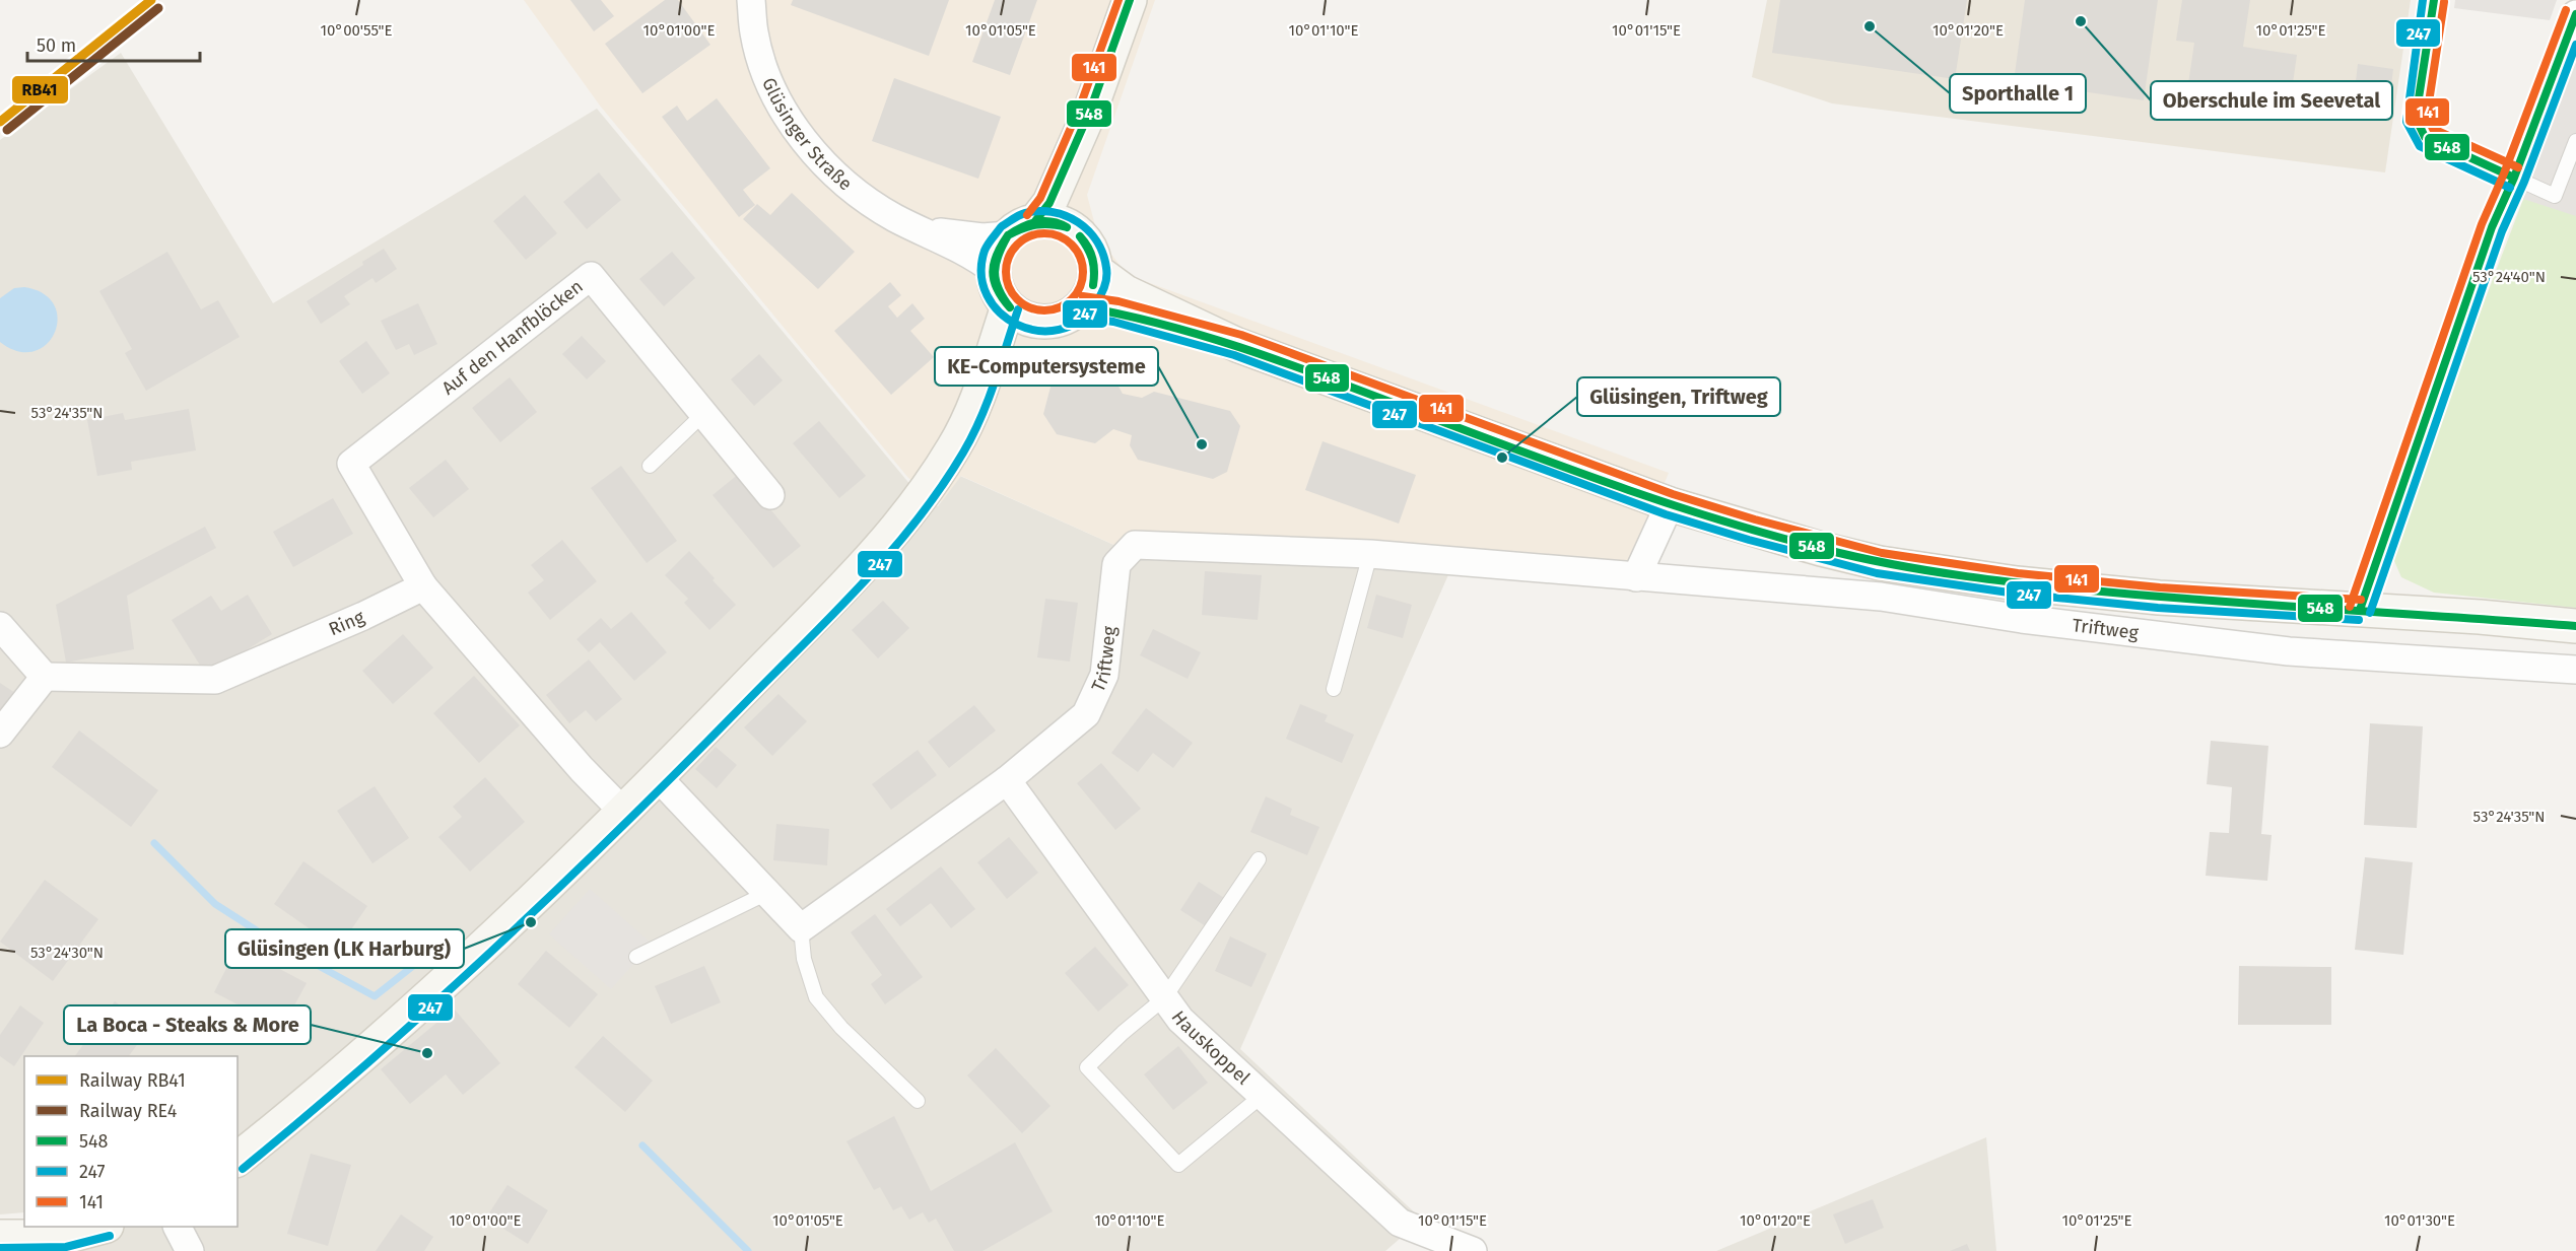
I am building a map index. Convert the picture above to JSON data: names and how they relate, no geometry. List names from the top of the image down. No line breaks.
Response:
{"streets":{"main road":["Glüsinger Straße"],"street":["Auf den Hanfblöcken","Ring","Triftweg","Hauskoppel"]},"crossings":[["Auf den Hanfblöcken","Ring"],["Triftweg","Hauskoppel"]],"places":["Oberschule im Seevetal","Sporthalle 1","KE-Computersysteme","Glüsingen, Triftweg","Glüsingen (LK Harburg)","La Boca - Steaks & More"],"lines":["rail line RB41","transit line 548","transit line 247","transit line 141","rail line RE4"],"legend":["Railway RB41","Railway RE4","548","247","141"],"scale_bar":"50 m","coordinates":["10°00'55\"E","10°01'00\"E","10°01'05\"E","10°01'10\"E","10°01'15\"E","10°01'20\"E","10°01'25\"E","53°24'40\"N","53°24'35\"N","53°24'30\"N","10°01'30\"E"]}
